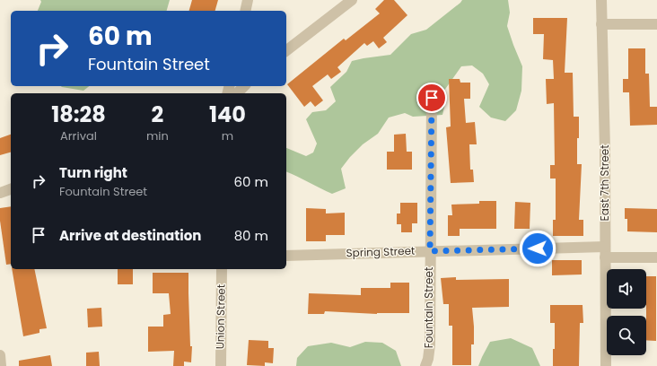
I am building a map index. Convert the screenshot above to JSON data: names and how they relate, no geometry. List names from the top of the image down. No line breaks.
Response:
{"streets":{"street":["East 7th Street","Spring Street","Fountain Street","Union Street"]},"crossings":[["East 7th Street","Spring Street"],["Spring Street","Fountain Street"]],"page":{"turn":["60 m","Fountain Street"],"eta":["18:28","Arrival","2","min","140","m"],"list":[{"name":"Turn right","note":"Fountain Street","value":"60 m"},{"name":"Arrive at destination","value":"80 m"}]}}
